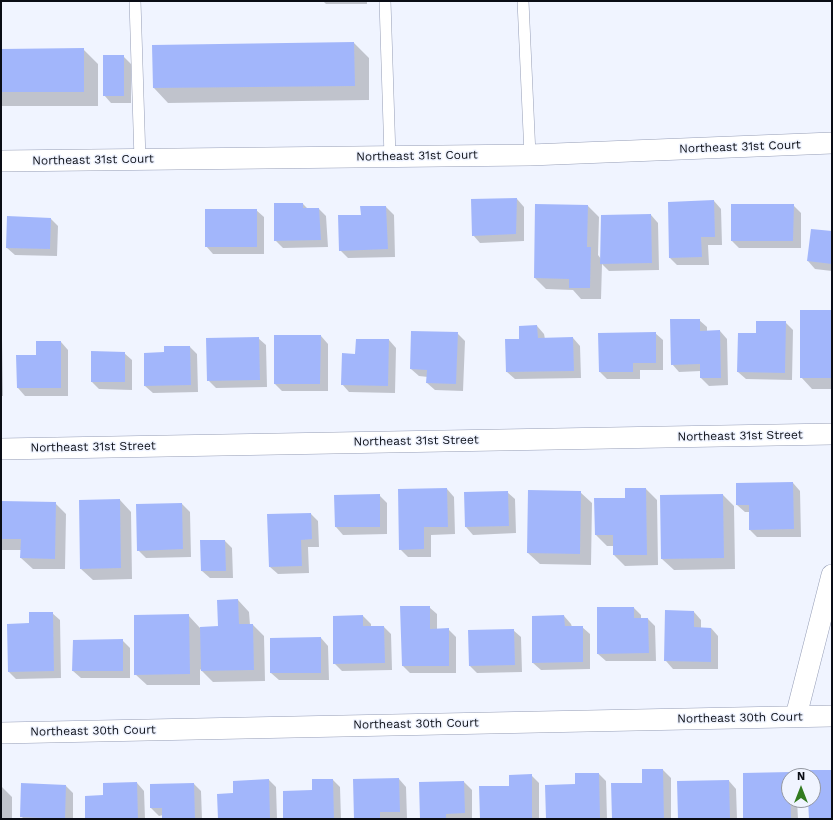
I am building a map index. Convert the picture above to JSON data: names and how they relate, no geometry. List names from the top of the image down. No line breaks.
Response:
{"streets":{"street":["Northeast 31st Court","Northeast 31st Street","Northeast 30th Court"]},"north":"top"}
